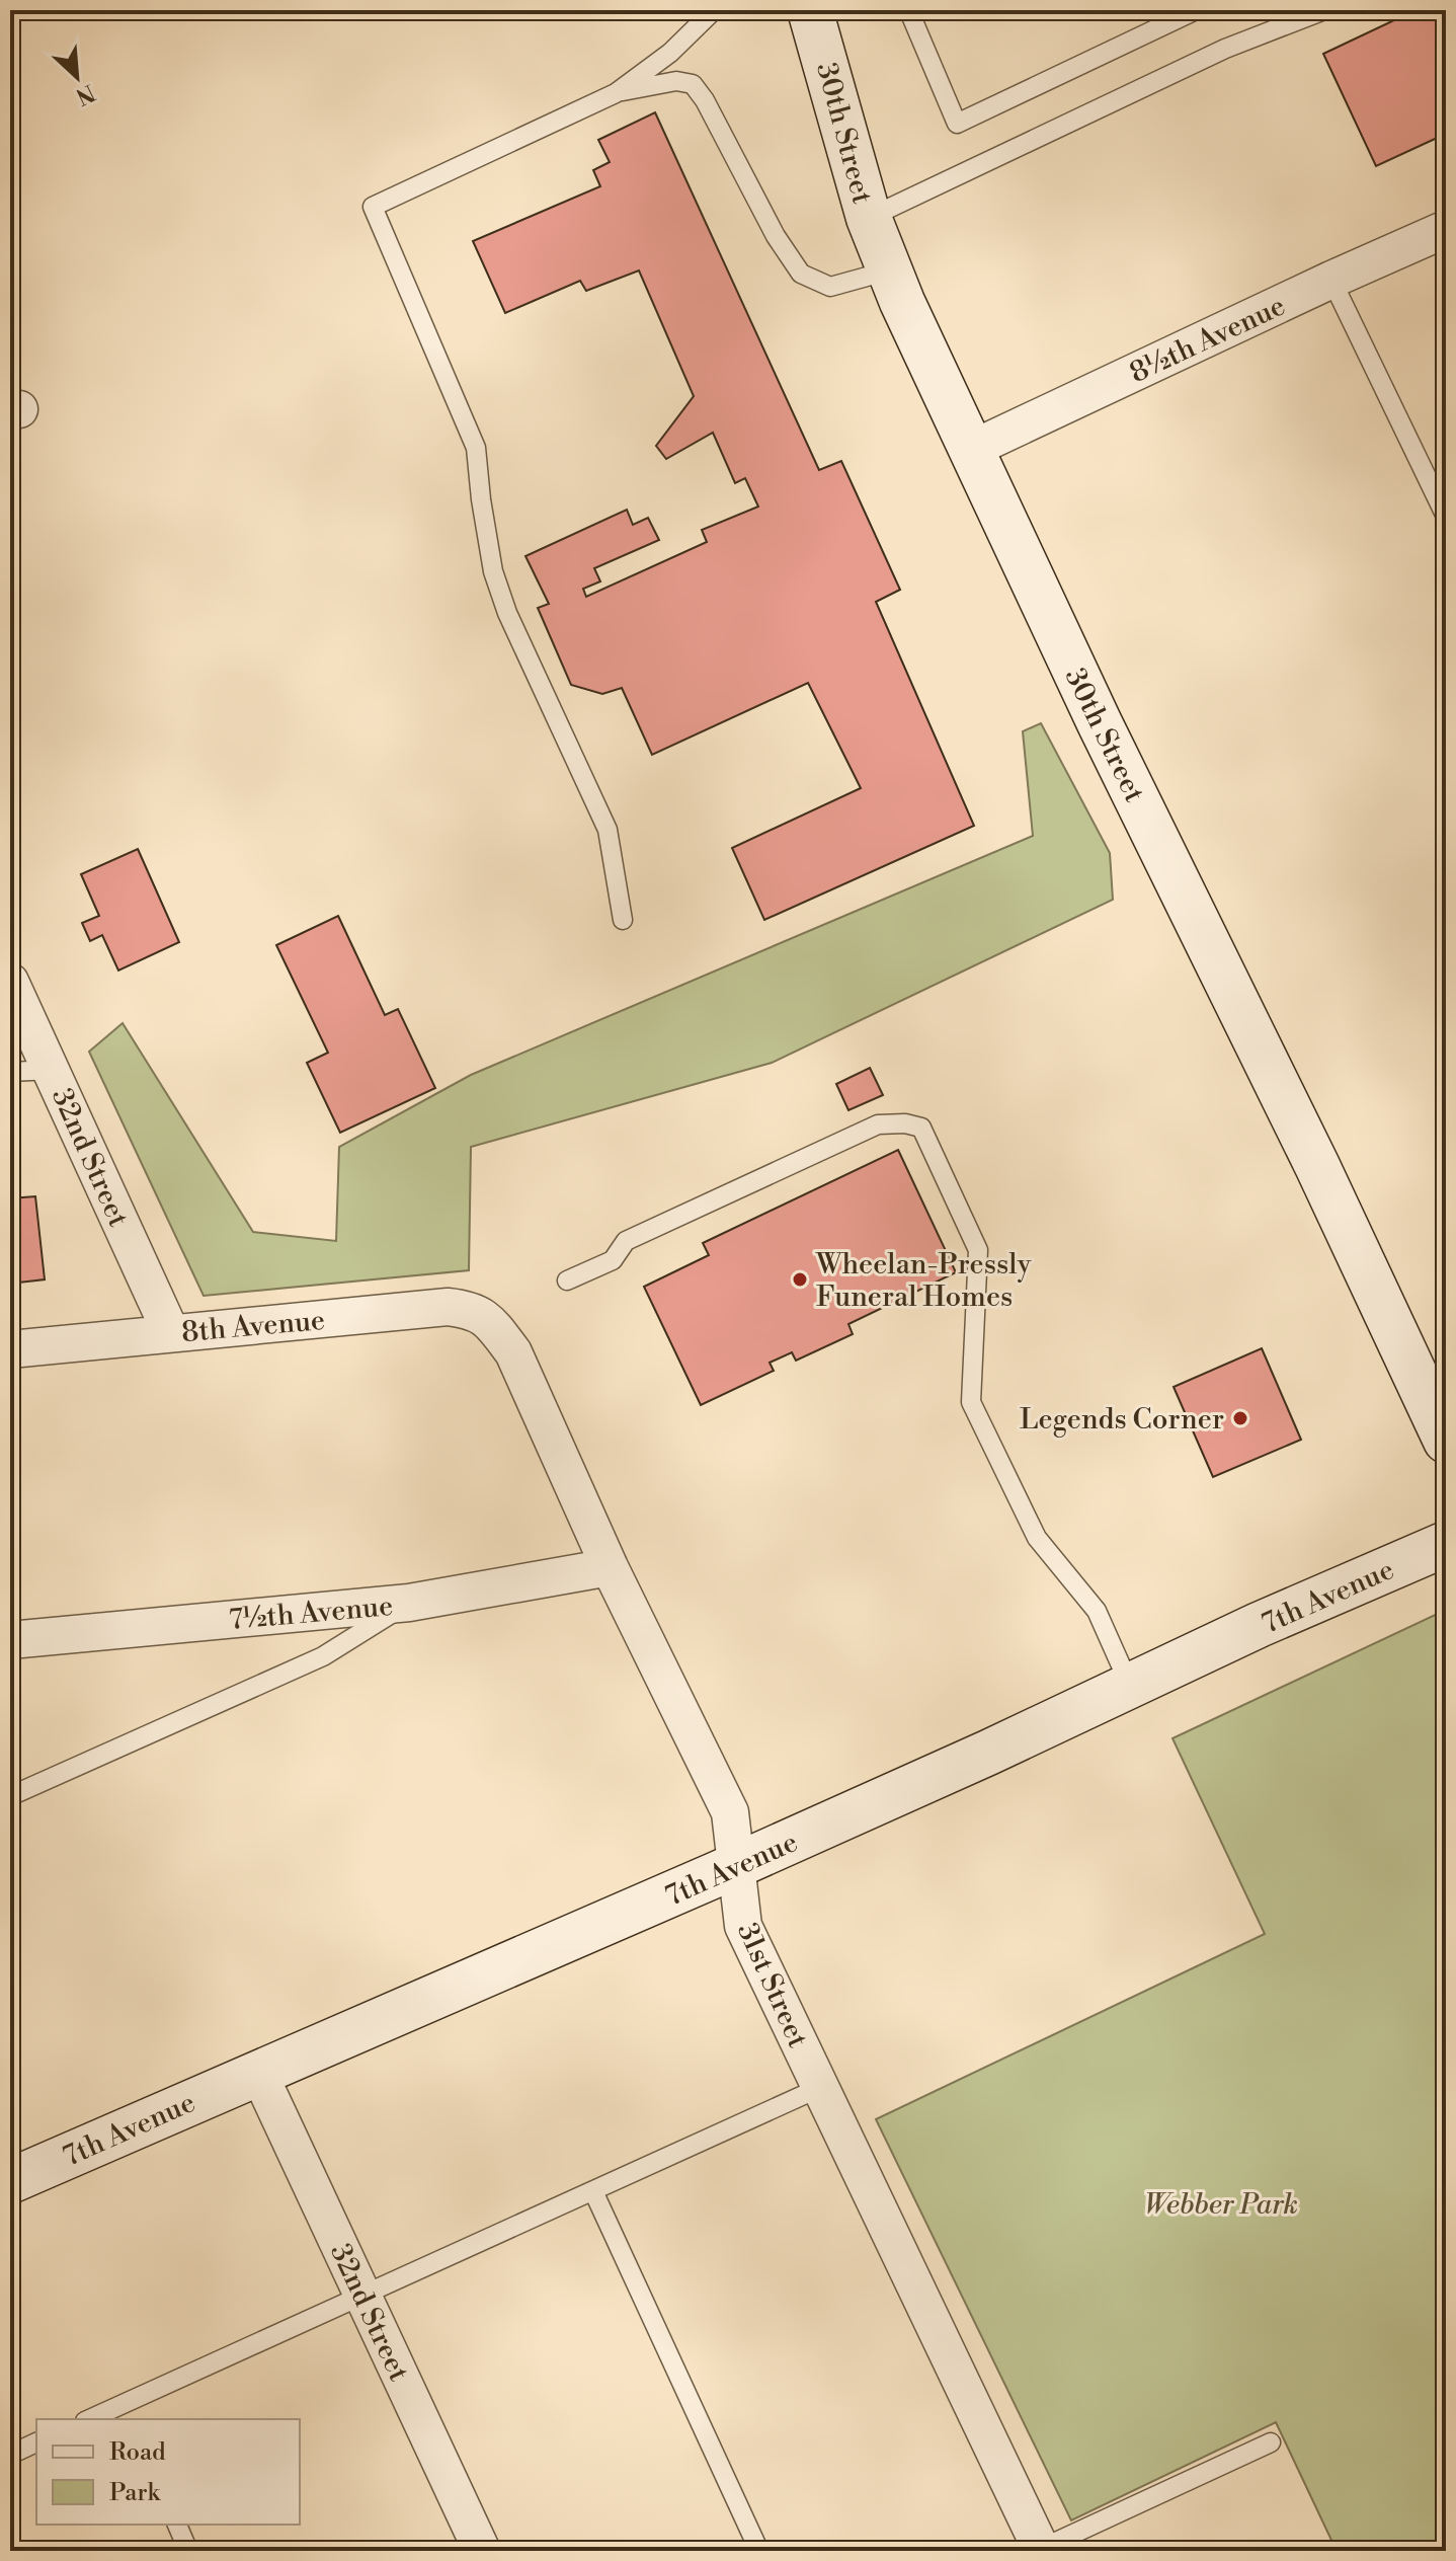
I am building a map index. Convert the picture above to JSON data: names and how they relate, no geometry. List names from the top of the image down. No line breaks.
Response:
{"streets":{"street":["30th Street","8½th Avenue","32nd Street","8th Avenue","7th Avenue","7½th Avenue","31st Street"]},"crossings":[["30th Street","8½th Avenue"],["32nd Street","8th Avenue"],["32nd Street","7th Avenue"],["8th Avenue","31st Street"],["7th Avenue","31st Street"],["7½th Avenue","31st Street"]],"parks":["Webber Park"],"places":["Wheelan-Pressly Funeral Homes","Legends Corner"],"legend":["Road","Park"],"north":"bottom right"}
